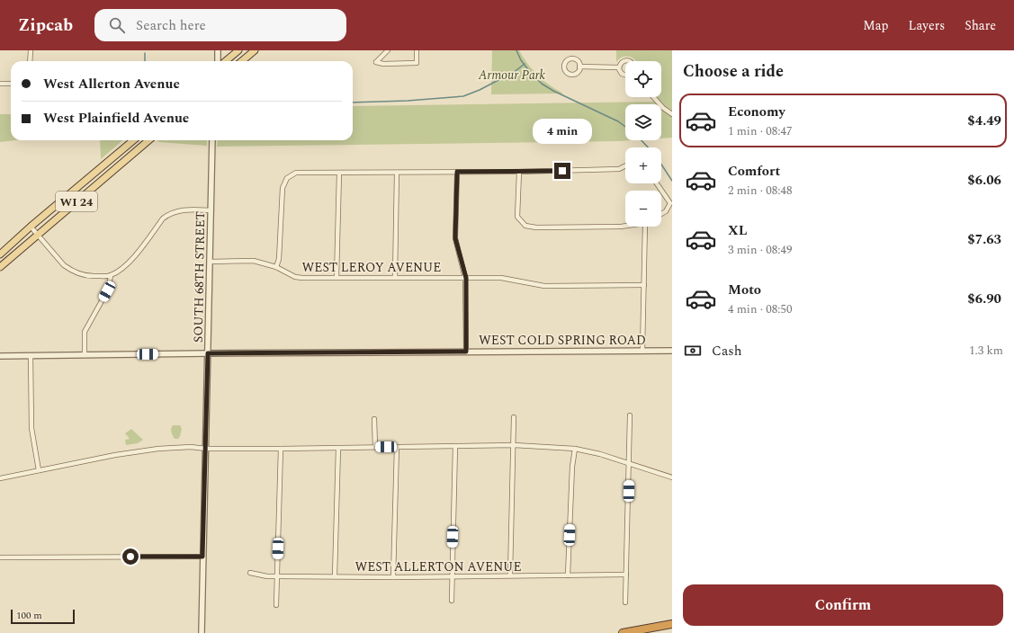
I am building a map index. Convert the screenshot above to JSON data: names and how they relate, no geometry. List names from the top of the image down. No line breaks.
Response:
{"streets":{"main road":["WI 24"],"street":["WEST LEROY AVENUE","SOUTH 68TH STREET","WEST COLD SPRING ROAD","WEST ALLERTON AVENUE"]},"crossings":[["WEST LEROY AVENUE","SOUTH 68TH STREET"],["SOUTH 68TH STREET","WEST COLD SPRING ROAD"]],"parks":["Armour Park"],"scale_bar":"100 m","page":{"header":"Zipcab","search":"Search here","nav":["Map","Layers","Share"],"heading":"Choose a ride","map_buttons":["+","−"],"banner":["West Allerton Avenue","West Plainfield Avenue"],"list":[{"name":"Economy","note":"1 min · 08:47","value":"$4.49"},{"name":"Comfort","note":"2 min · 08:48","value":"$6.06"},{"name":"XL","note":"3 min · 08:49","value":"$7.63"},{"name":"Moto","note":"4 min · 08:50","value":"$6.90"}],"bubble":"4 min","pay":["Cash","1.3 km"],"buttons":"Confirm","scale":"100 m"}}
